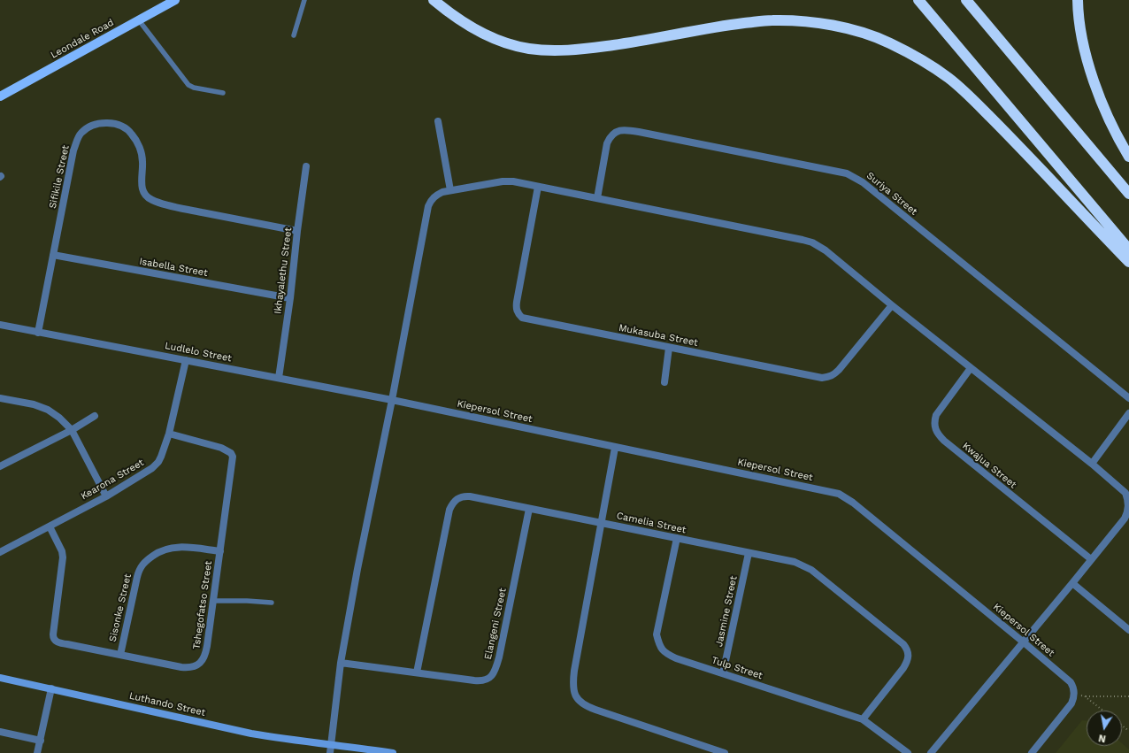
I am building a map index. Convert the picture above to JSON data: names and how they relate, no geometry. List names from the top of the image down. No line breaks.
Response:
{"streets":{"main road":["Leondale Road"],"street":["Sifikile Street","Suriya Street","Isabella Street","Ikhayalethu Street","Mukasuba Street","Ludlelo Street","Kiepersol Street","Kwajua Street","Kearona Street","Camelia Street","Tshegofatso Street","Sisonke Street","Jasmine Street","Elangeni Street","Tulp Street","Luthando Street"]},"crossings":[["Sifikile Street","Isabella Street"],["Sifikile Street","Ikhayalethu Street"],["Sifikile Street","Ludlelo Street"],["Isabella Street","Ikhayalethu Street"],["Ikhayalethu Street","Ludlelo Street"],["Ludlelo Street","Kiepersol Street"],["Ludlelo Street","Kearona Street"],["Kearona Street","Tshegofatso Street"],["Camelia Street","Jasmine Street"],["Camelia Street","Elangeni Street"],["Camelia Street","Tulp Street"],["Tshegofatso Street","Sisonke Street"],["Jasmine Street","Tulp Street"]],"north":"bottom"}
